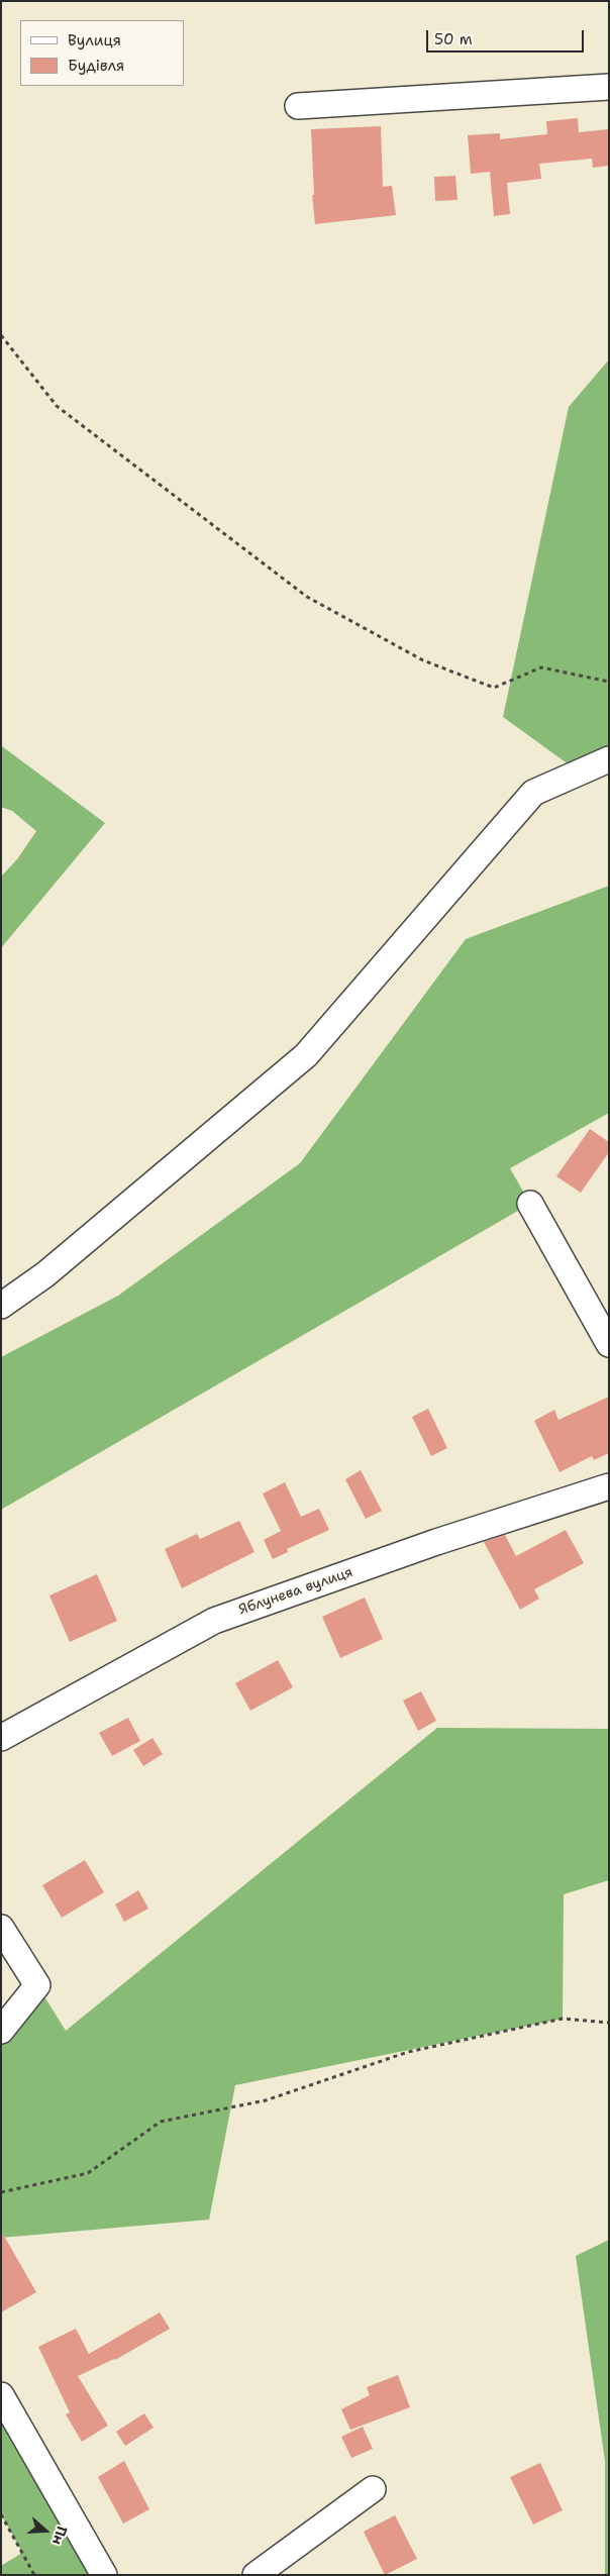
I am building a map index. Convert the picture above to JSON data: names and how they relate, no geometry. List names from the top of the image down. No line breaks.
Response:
{"streets":{"street":["Яблунева вулиця"]},"legend":["Вулиця","Будівля"],"scale_bar":"50 m","north":"right"}
